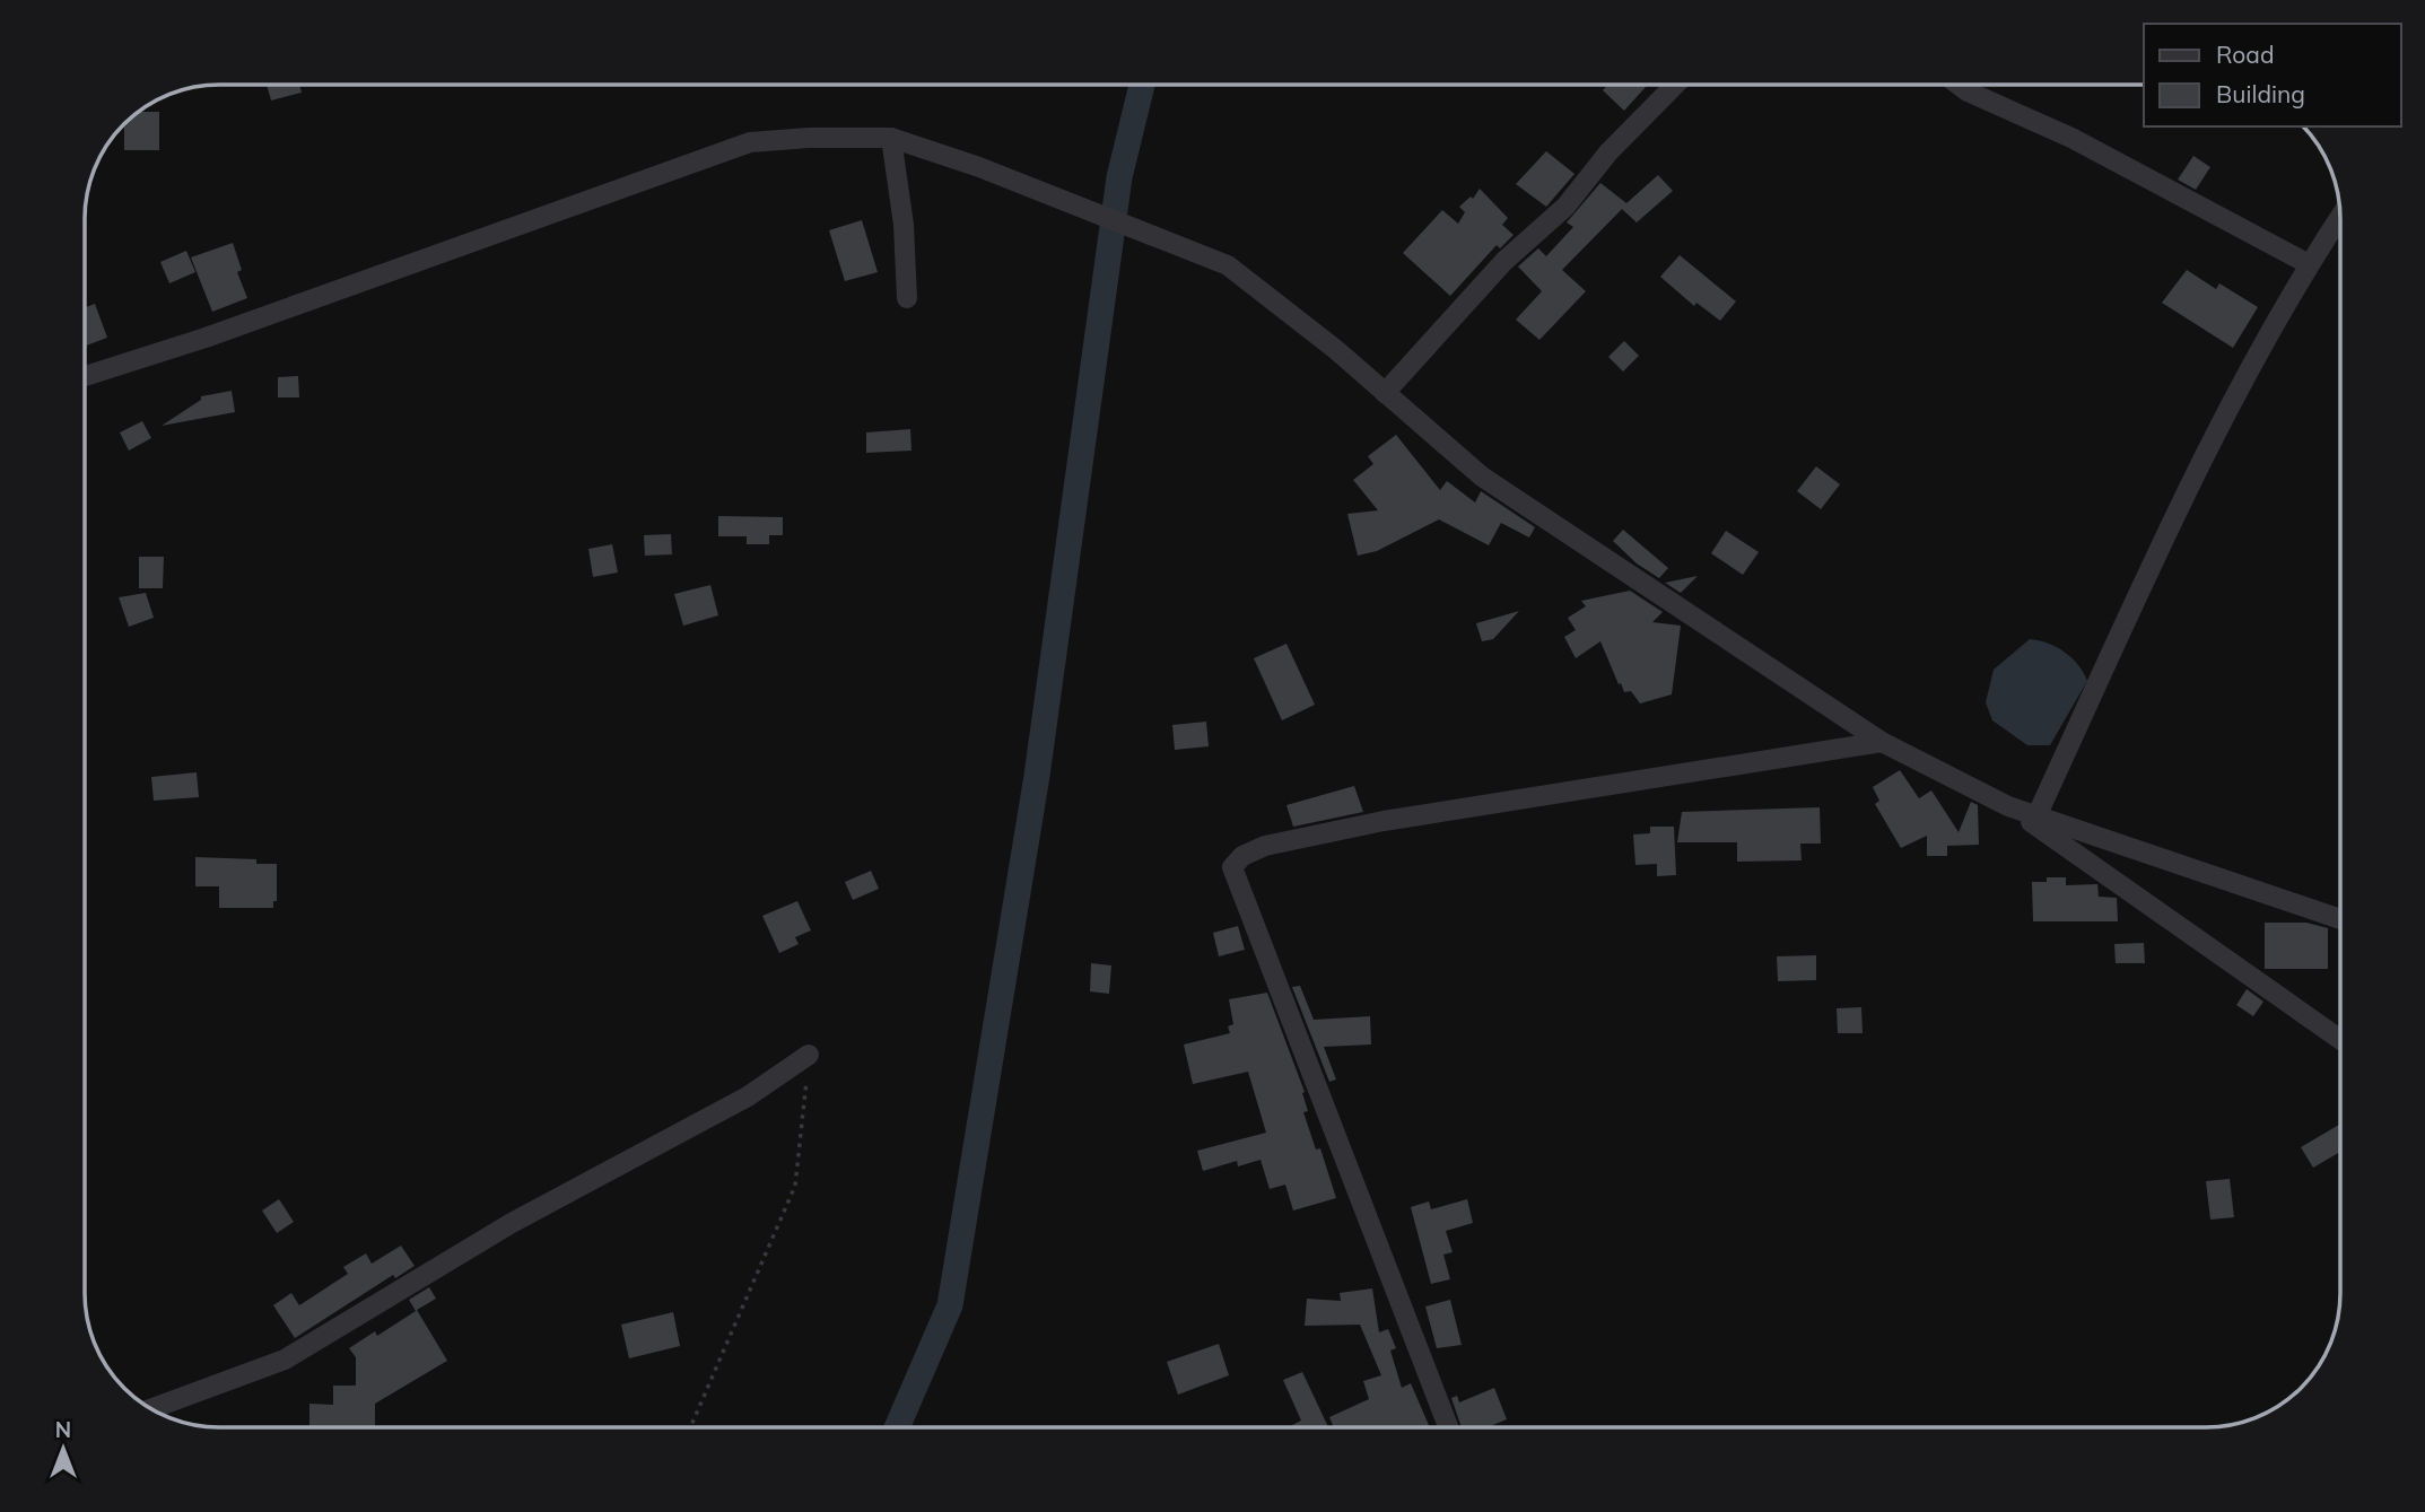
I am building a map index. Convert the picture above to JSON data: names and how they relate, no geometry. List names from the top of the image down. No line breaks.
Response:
{"legend":["Road","Building"],"north":"top"}
